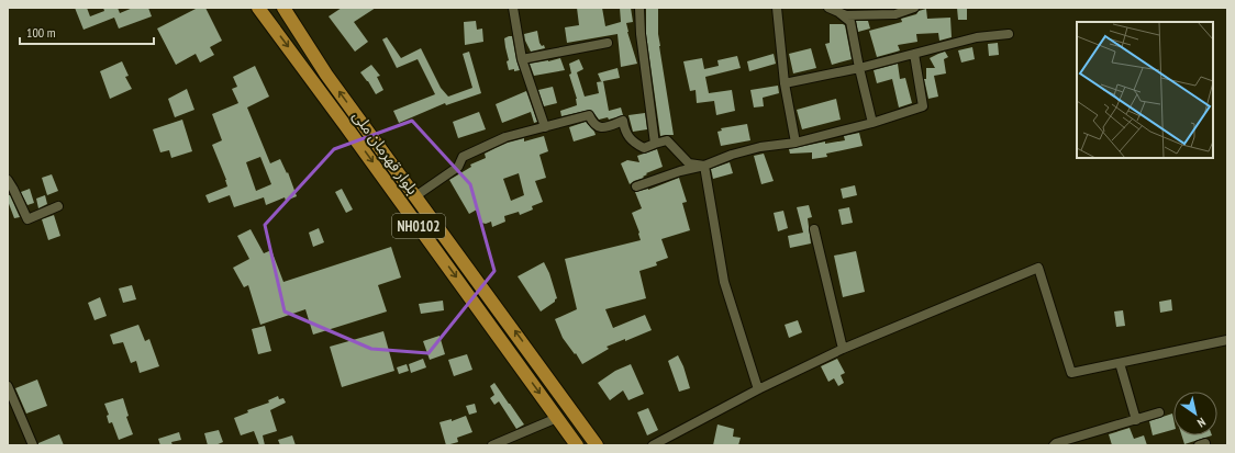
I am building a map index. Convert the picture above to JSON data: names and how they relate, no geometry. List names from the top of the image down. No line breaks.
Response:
{"streets":{"highway":["بلوار قهرمان ملی","NH0102"]},"scale_bar":"100 m","north":"bottom right"}
